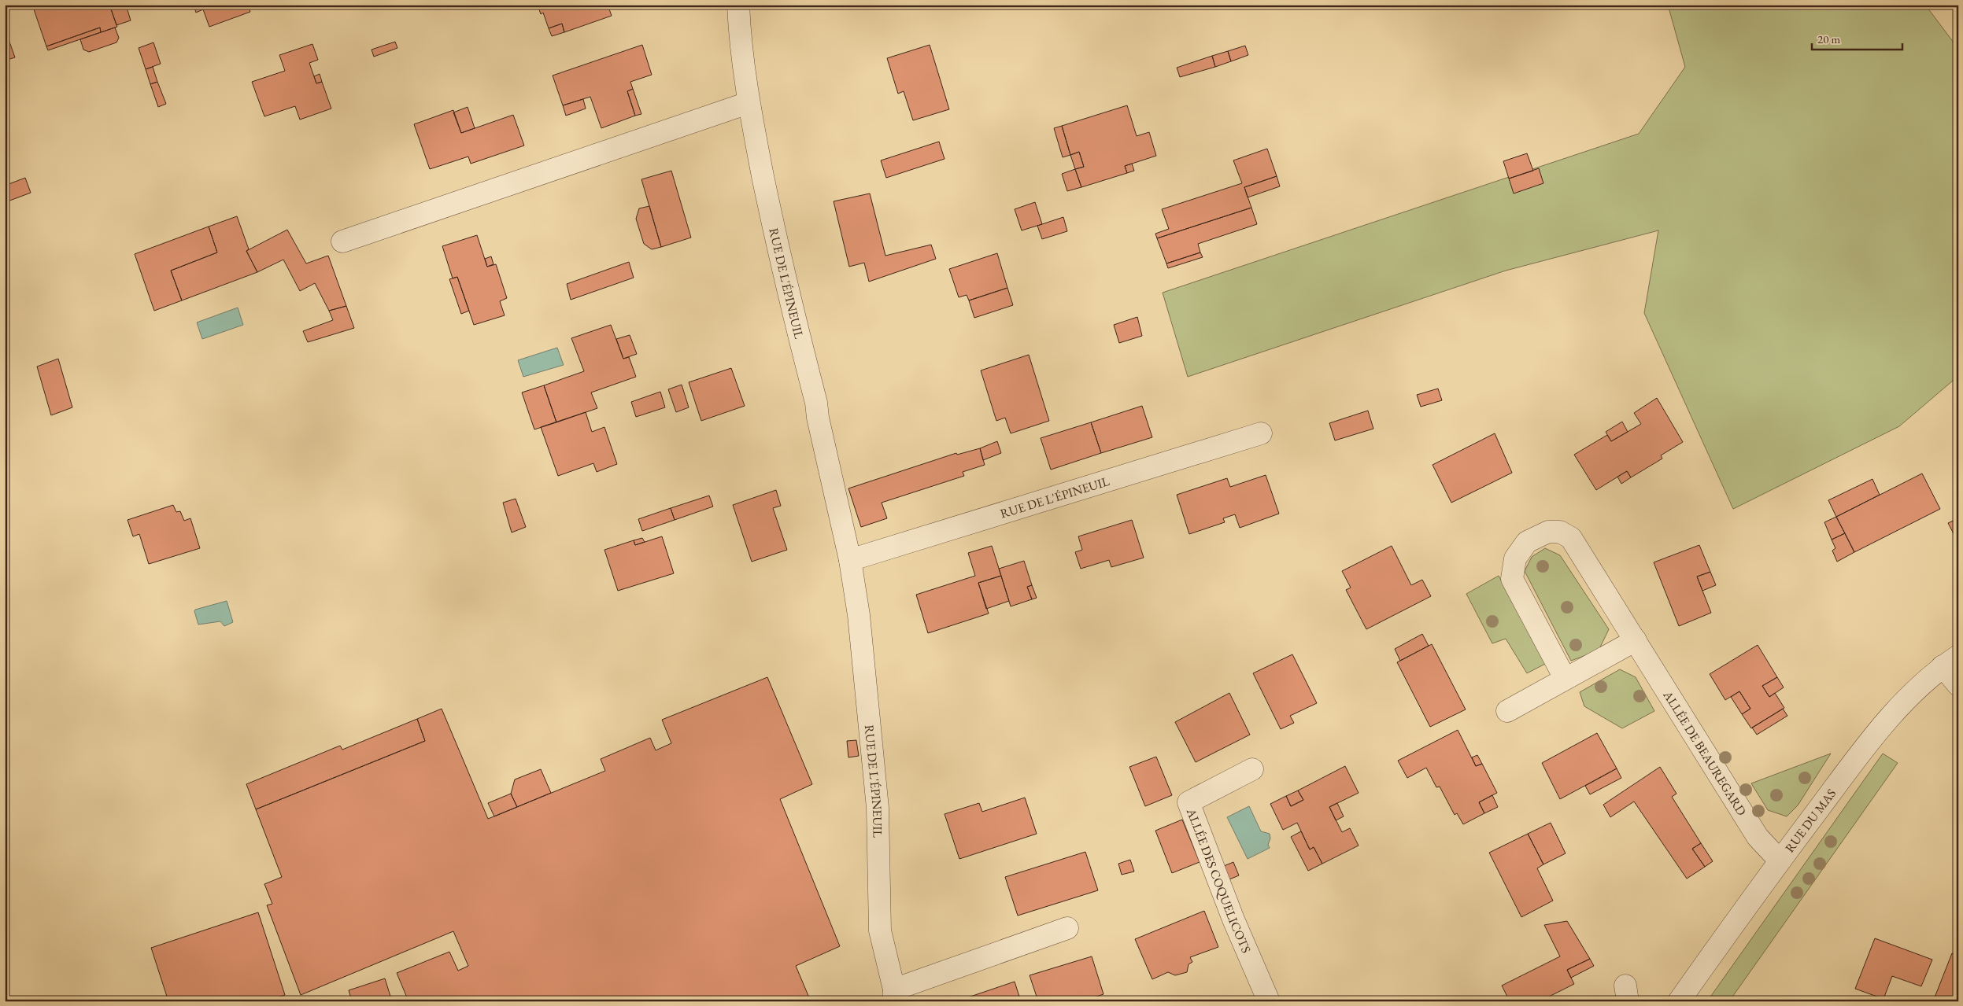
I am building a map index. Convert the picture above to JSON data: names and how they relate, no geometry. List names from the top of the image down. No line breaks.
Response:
{"streets":{"street":["RUE DE L'ÉPINEUIL","ALLÉE DE BEAUREGARD","RUE DU MAS","ALLÉE DES COQUELICOTS"]},"crossings":[["ALLÉE DE BEAUREGARD","RUE DU MAS"]],"scale_bar":"20 m"}
